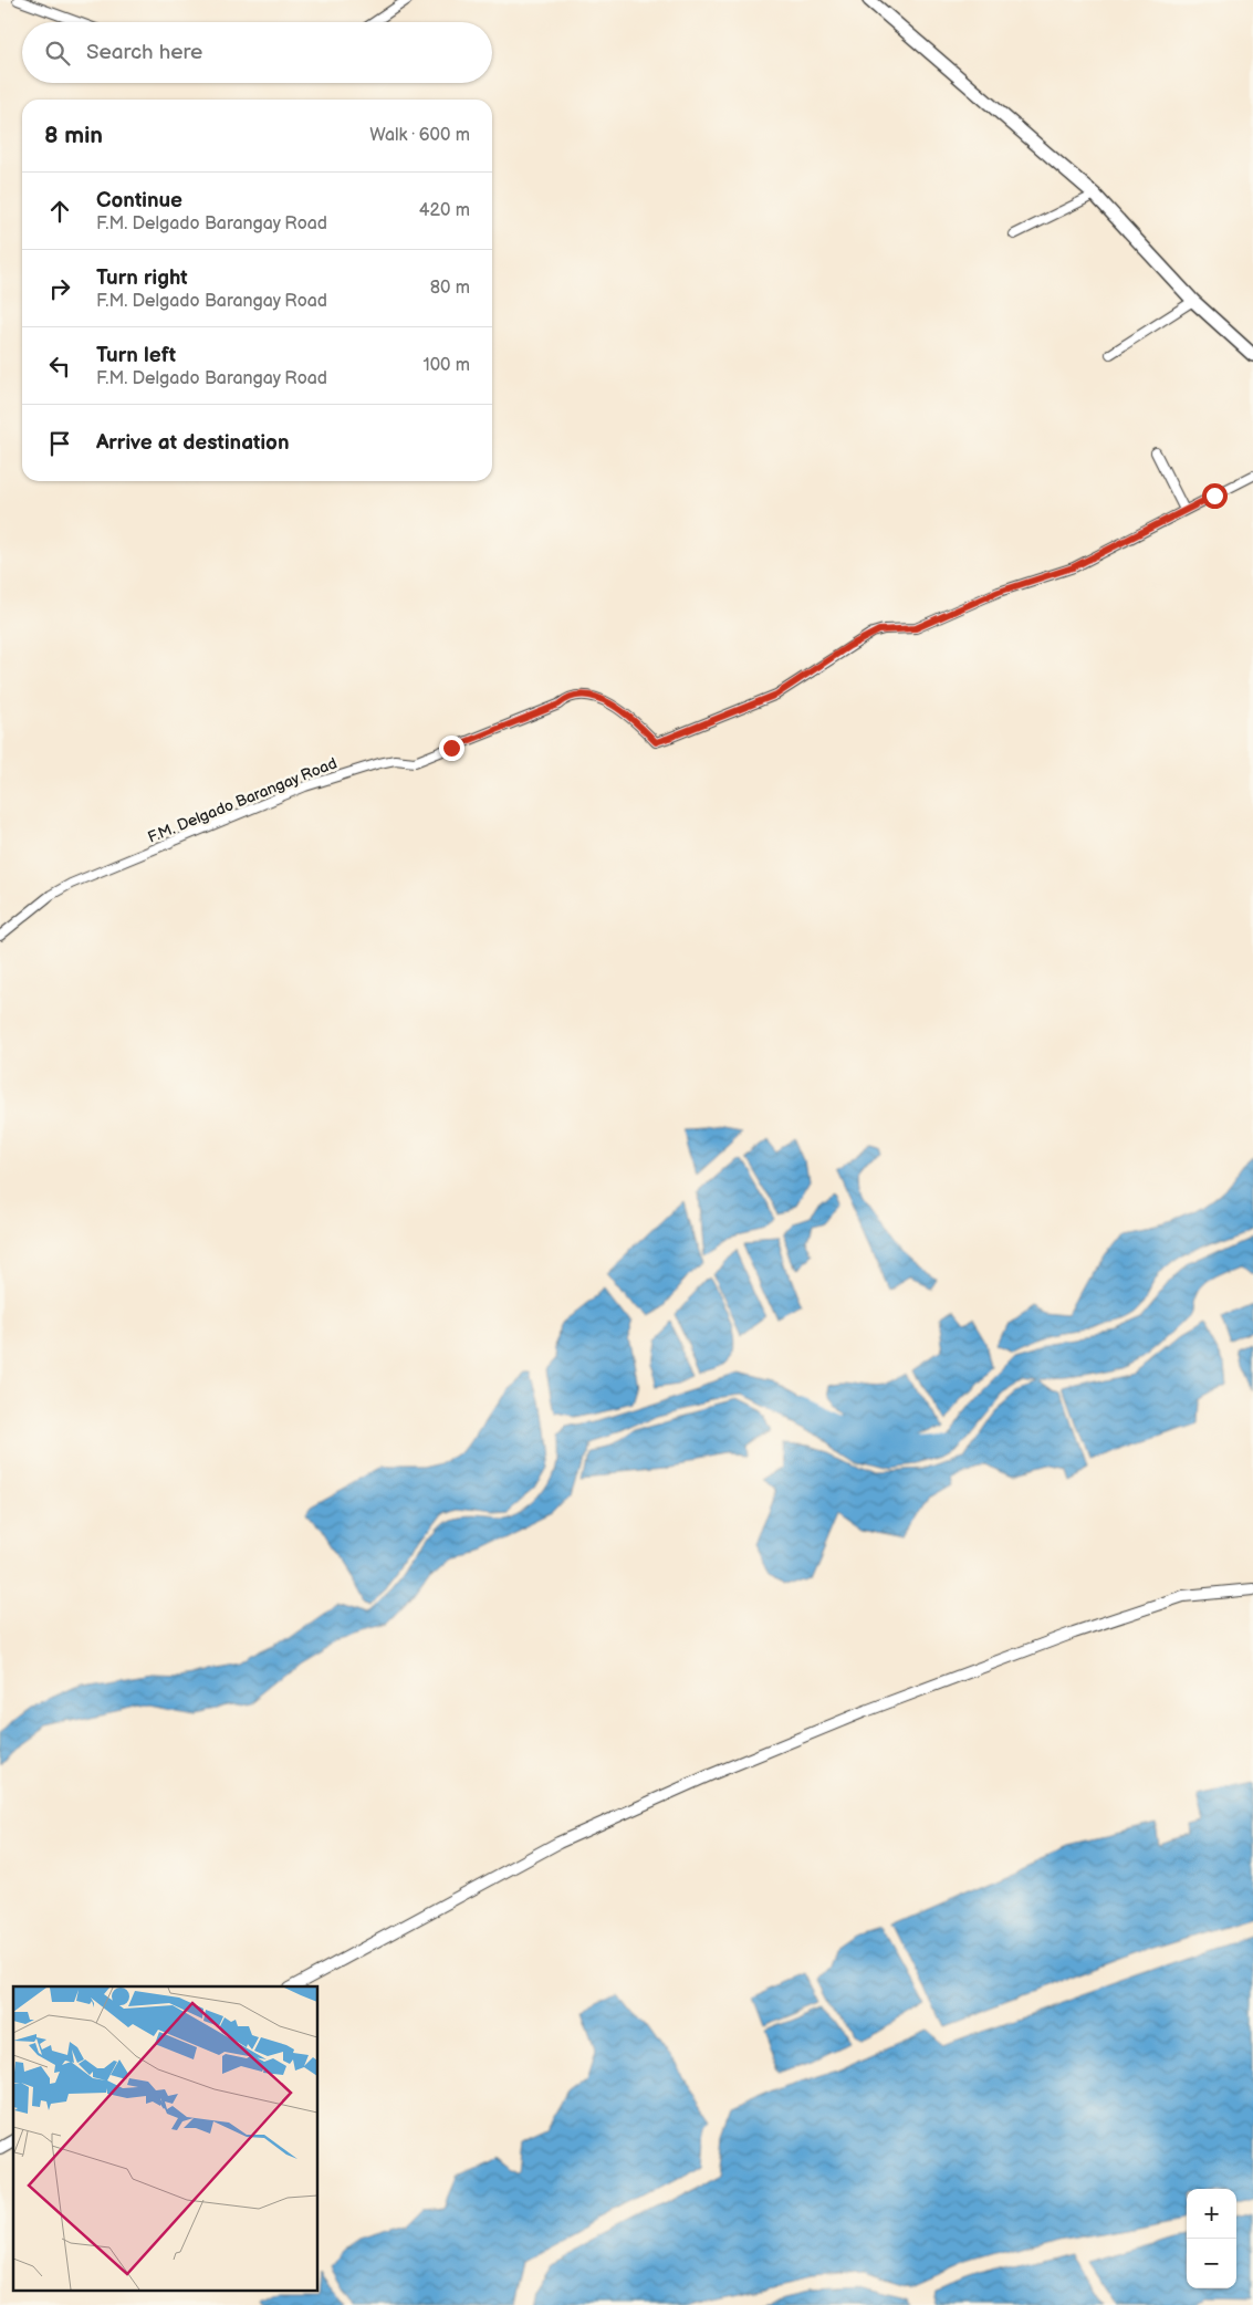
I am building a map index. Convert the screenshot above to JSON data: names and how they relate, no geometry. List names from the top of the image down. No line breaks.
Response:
{"streets":{"street":["F.M. Delgado Barangay Road"]},"page":{"search":"Search here","heading":["8 min","Walk · 600 m"],"list":[["Continue","F.M. Delgado Barangay Road","420 m"],["Turn right","F.M. Delgado Barangay Road","80 m"],["Turn left","F.M. Delgado Barangay Road","100 m"],"Arrive at destination"],"map_buttons":["+","−"]}}
